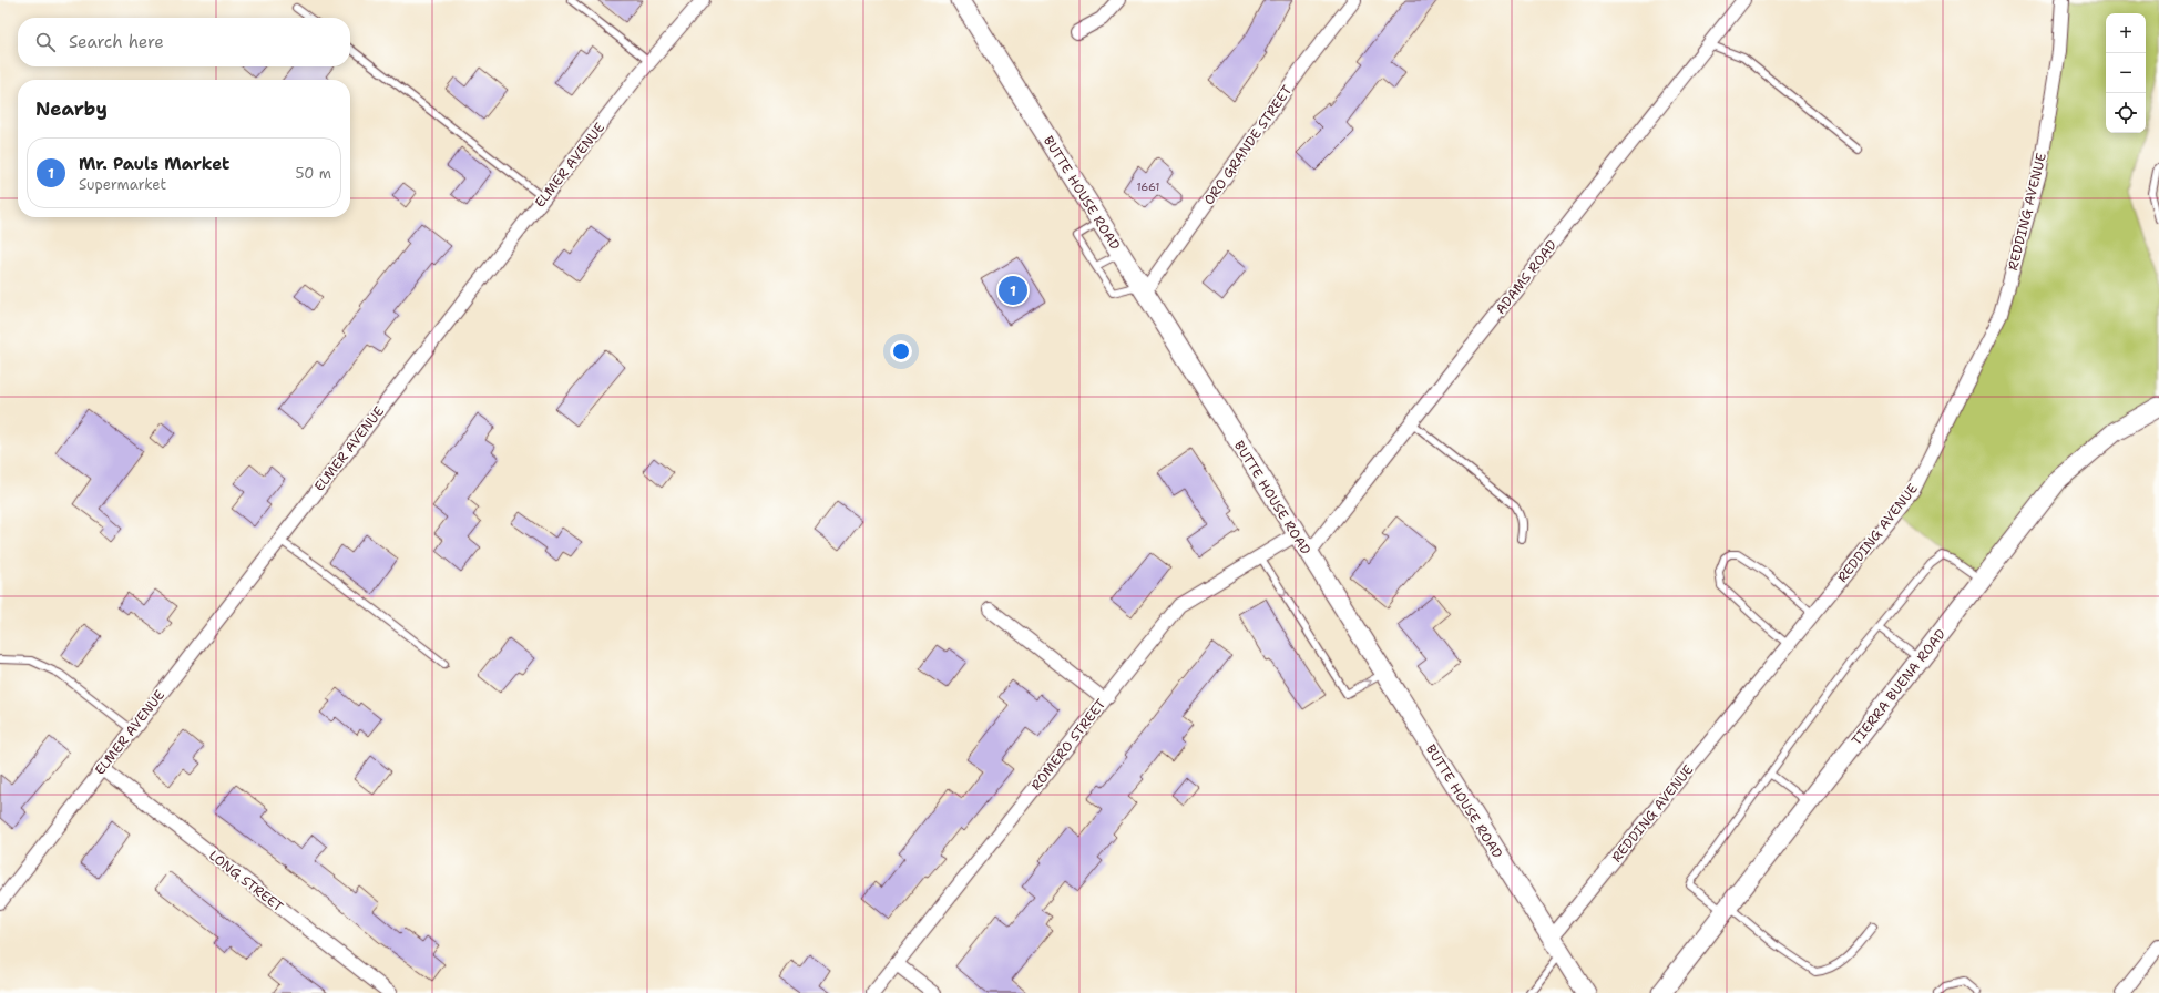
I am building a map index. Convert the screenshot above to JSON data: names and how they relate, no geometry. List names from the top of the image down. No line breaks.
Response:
{"streets":{"main road":["BUTTE HOUSE ROAD","TIERRA BUENA ROAD"],"street":["ORO GRANDE STREET","ELMER AVENUE","REDDING AVENUE","ADAMS ROAD","ROMERO STREET","LONG STREET"]},"crossings":[["ORO GRANDE STREET","BUTTE HOUSE ROAD"],["ELMER AVENUE","LONG STREET"],["BUTTE HOUSE ROAD","REDDING AVENUE"],["BUTTE HOUSE ROAD","ADAMS ROAD"],["BUTTE HOUSE ROAD","ROMERO STREET"]],"house_numbers":["1661"],"page":{"map_buttons":["+","−"],"search":"Search here","heading":"Nearby","list":[{"mark":"1","name":"Mr. Pauls Market","note":"Supermarket","value":"50 m"}],"pins":"1"}}
